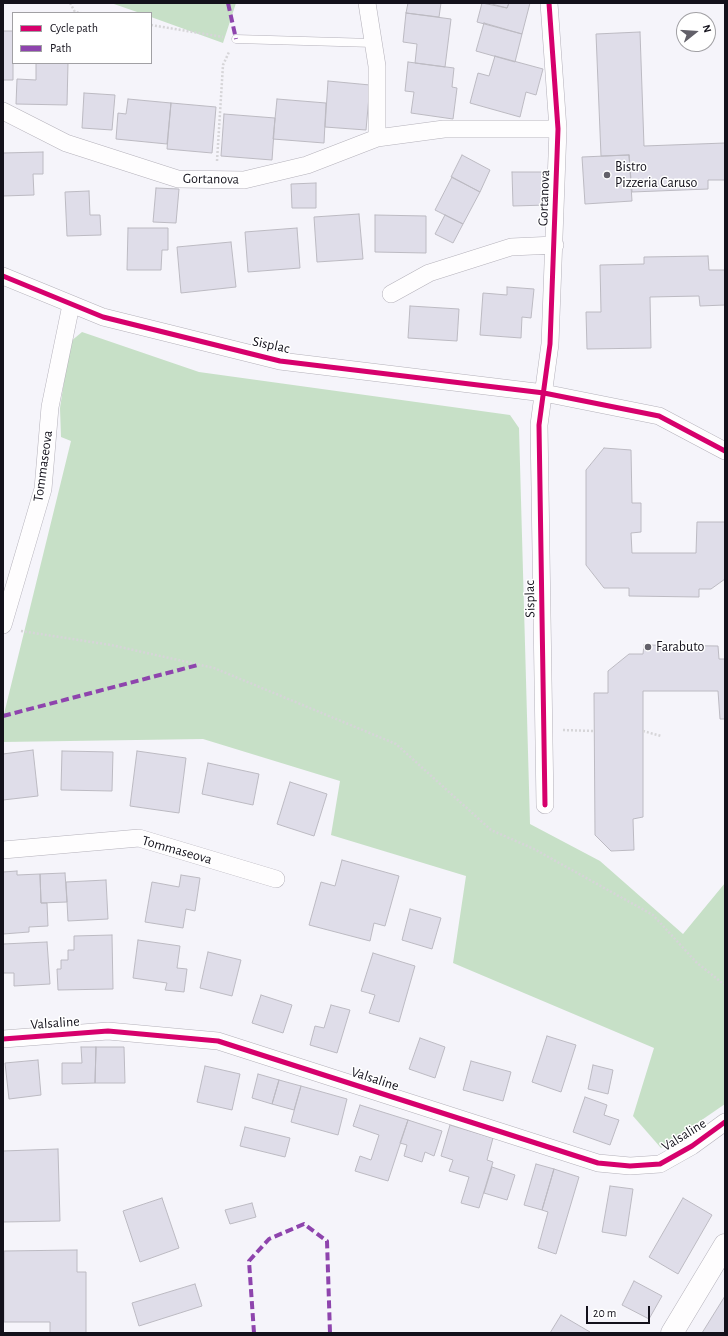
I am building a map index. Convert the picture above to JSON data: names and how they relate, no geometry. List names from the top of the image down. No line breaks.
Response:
{"streets":{"street":["Gortanova","Sisplac","Tommaseova","Valsaline"]},"crossings":[["Gortanova","Sisplac"],["Sisplac","Tommaseova"]],"places":["Bistro Pizzeria Caruso","Farabuto"],"legend":["Cycle path","Path"],"scale_bar":"20 m","north":"right"}
